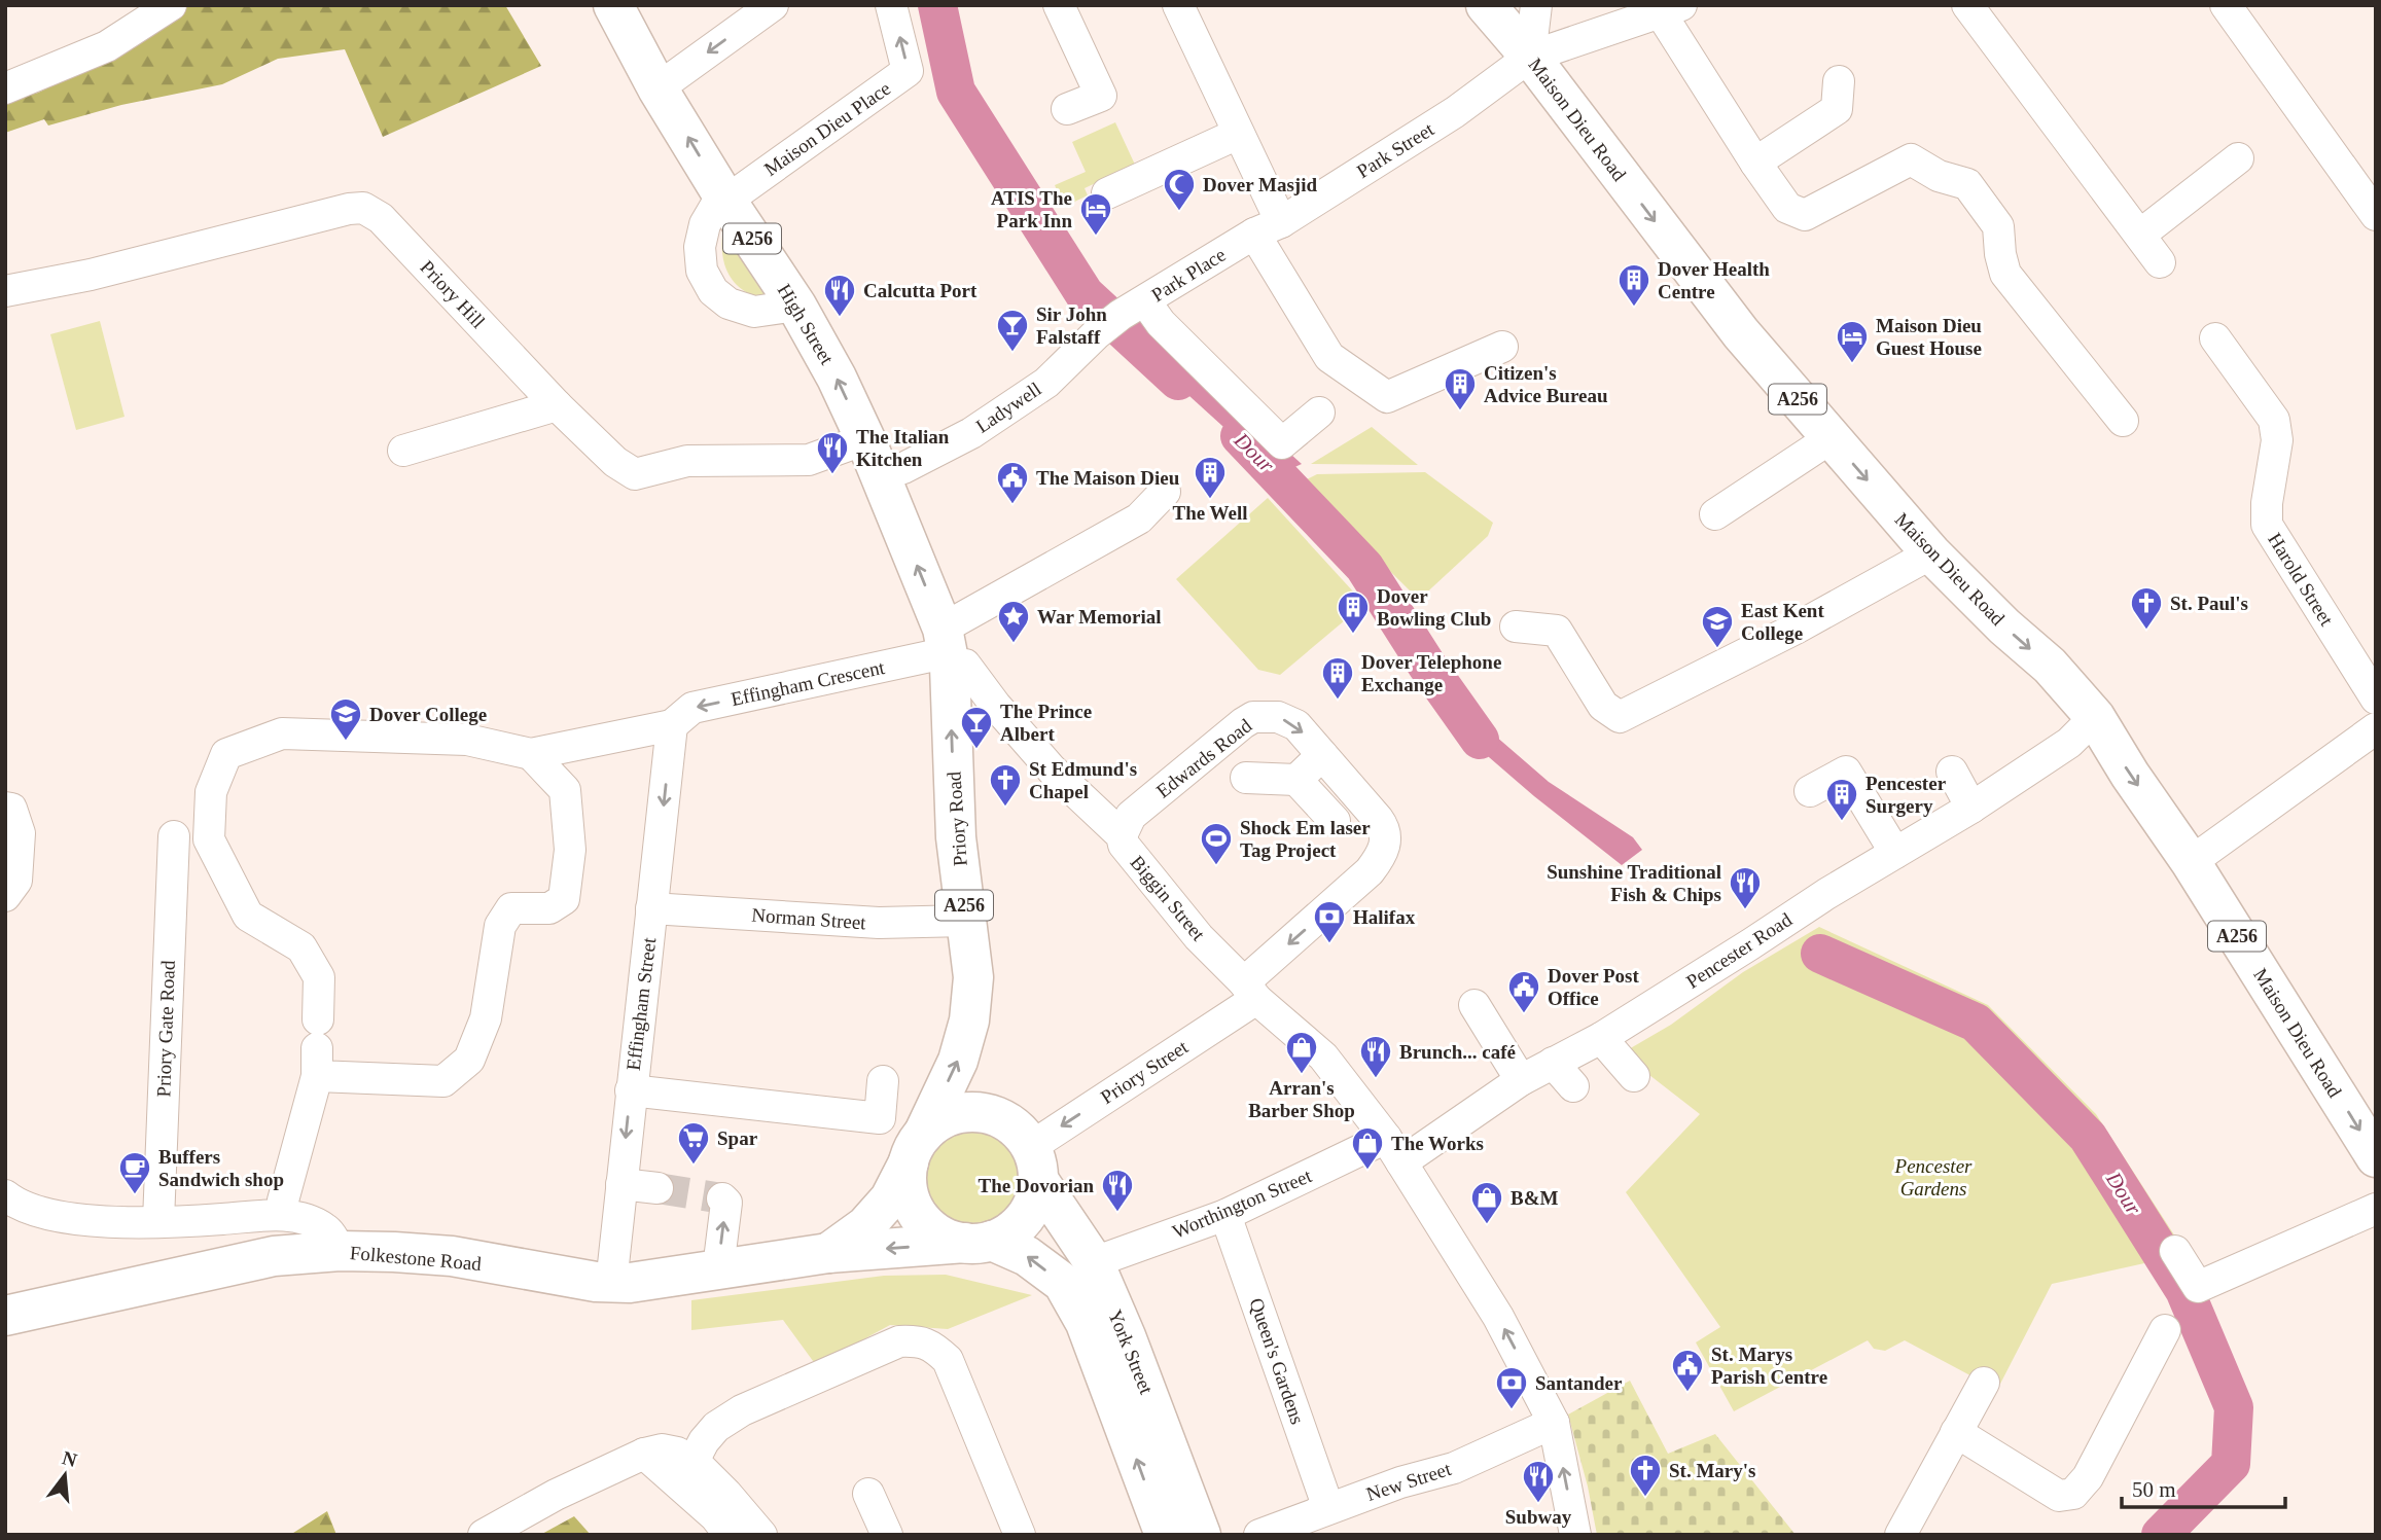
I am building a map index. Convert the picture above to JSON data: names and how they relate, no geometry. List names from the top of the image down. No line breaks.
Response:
{"streets":{"main road":["Maison Dieu Road","A256","High Street","Priory Road","Folkestone Road","York Street"],"street":["Maison Dieu Place","Park Street","Park Place","Priory Hill","Ladywell","Harold Street","Effingham Crescent","Edwards Road","Biggin Street","Norman Street","Pencester Road","Effingham Street","Priory Gate Road","Priory Street","Worthington Street","Queen's Gardens","New Street"]},"crossings":[["Maison Dieu Road","Park Street"],["Maison Dieu Road","Pencester Road"],["Maison Dieu Place","High Street"],["Park Street","Park Place"],["Park Place","Ladywell"],["Priory Hill","High Street"],["High Street","Ladywell"],["High Street","Effingham Crescent"],["High Street","Priory Road"],["High Street","Biggin Street"],["Effingham Crescent","Priory Road"],["Effingham Crescent","Biggin Street"],["Effingham Crescent","Effingham Street"],["Edwards Road","Biggin Street"],["Edwards Road","Priory Street"],["Priory Road","Biggin Street"],["Priory Road","Norman Street"],["Priory Road","Priory Street"],["Priory Road","Folkestone Road"],["Priory Road","York Street"],["Biggin Street","Pencester Road"],["Biggin Street","Priory Street"],["Biggin Street","Worthington Street"],["Biggin Street","New Street"],["Norman Street","Effingham Street"],["Pencester Road","Worthington Street"],["Effingham Street","Folkestone Road"],["Priory Street","Folkestone Road"],["Priory Street","York Street"],["Worthington Street","York Street"],["Worthington Street","Queen's Gardens"],["Folkestone Road","York Street"],["Queen's Gardens","New Street"]],"one_way":["Maison Dieu Road","High Street","Effingham Crescent","Priory Road","Biggin Street","Effingham Street","Priory Street"],"water":["Dour"],"parks":["Pencester Gardens"],"places":{"mosque":["Dover Masjid"],"hotel":["ATIS The Park Inn","Maison Dieu Guest House"],"building":["Dover Health Centre","Citizen's Advice Bureau","The Well","Dover Bowling Club","Dover Telephone Exchange","Pencester Surgery"],"restaurant":["Calcutta Port","The Italian Kitchen","Sunshine Traditional Fish & Chips","Brunch... café","The Dovorian","Subway"],"bar":["Sir John Falstaff","The Prince Albert"],"public building":["The Maison Dieu","Dover Post Office","St. Marys Parish Centre"],"church":["St. Paul's","St Edmund's Chapel","St. Mary's"],"place":["War Memorial"],"school or university":["East Kent College","Dover College"],"sports":["Shock Em laser Tag Project"],"bank":["Halifax","Santander"],"shop":["Arran's Barber Shop","The Works","B&M"],"supermarket":["Spar"],"cafe":["Buffers Sandwich shop"]},"scale_bar":"50 m","north":"top"}
